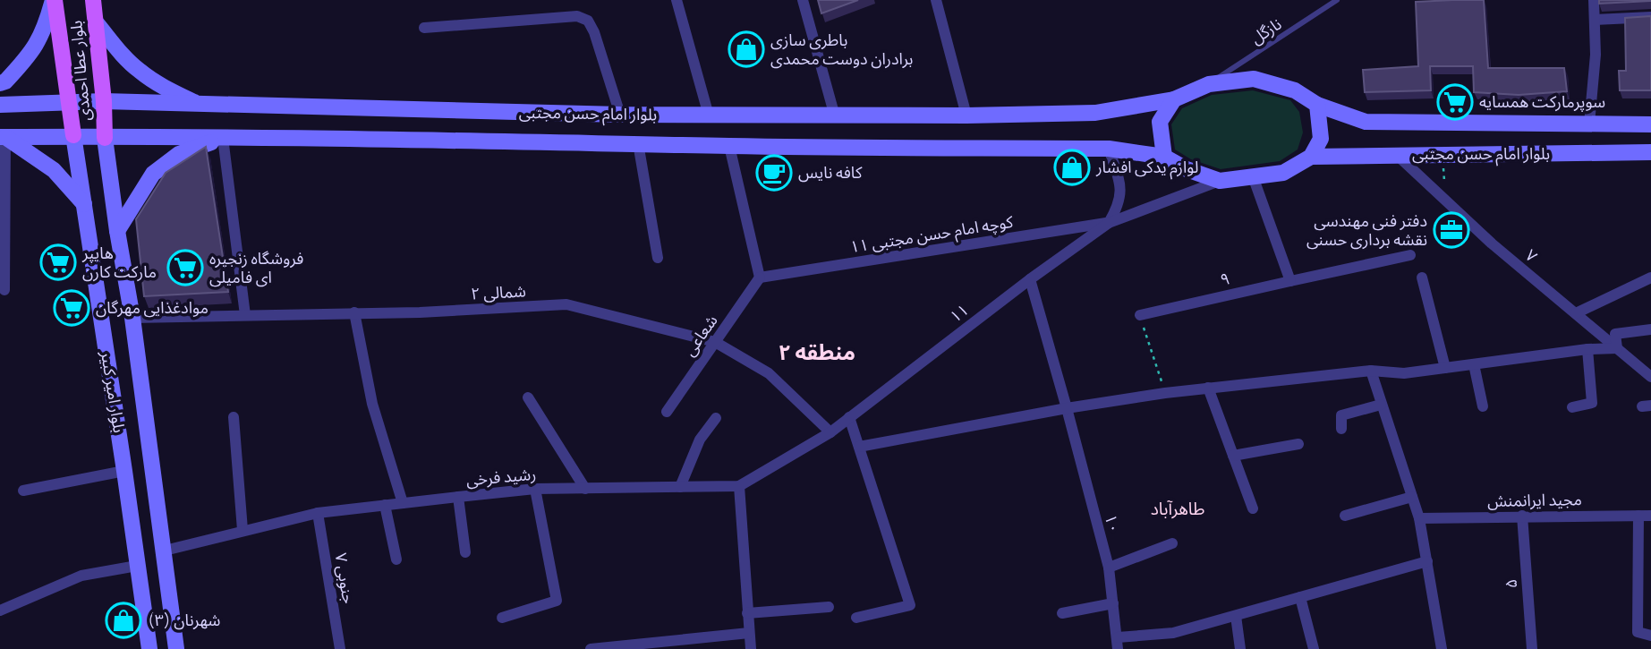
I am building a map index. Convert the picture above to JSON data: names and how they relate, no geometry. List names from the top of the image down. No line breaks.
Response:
{"streets":{"main road":["بلوار عطا احمدی","بلوار امام حسن مجتبی","بلوار امیر کبیر"],"street":["کوچه امام حسن مجتبی ۱۱","۷","۹","۲ شمالی","۱۱","شعاعی","رشید فرخی","مجید ایرانمنش","۱۰","۷ جنوبی","۵"],"lane":["نازگل"]},"crossings":[["نازگل","بلوار امام حسن مجتبی"],["نازگل","۱۱"],["بلوار عطا احمدی","بلوار امام حسن مجتبی"],["بلوار عطا احمدی","بلوار امیر کبیر"],["بلوار امام حسن مجتبی","۷"],["بلوار امام حسن مجتبی","۱۱"],["بلوار امام حسن مجتبی","بلوار امیر کبیر"],["کوچه امام حسن مجتبی ۱۱","۱۱"],["کوچه امام حسن مجتبی ۱۱","شعاعی"],["۲ شمالی","۱۱"],["۲ شمالی","شعاعی"],["۲ شمالی","بلوار امیر کبیر"],["۲ شمالی","رشید فرخی"],["۱۱","رشید فرخی"],["۱۱","۱۰"],["بلوار امیر کبیر","رشید فرخی"],["رشید فرخی","۷ جنوبی"],["مجید ایرانمنش","۵"]],"districts":["منطقه ۲","طاهرآباد"],"places":{"shop":["باطری سازی برادران دوست محمدی","لوازم یدکی افشار","شهرنان (۳)"],"supermarket":["سوپرمارکت همسایه","هایپر مارکت کارن","فروشگاه زنجیره ای فامیلی","موادغذایی مهرگان"],"cafe":["کافه نایس"],"office":["دفتر فنی مهندسی نقشه برداری حسنی"]}}
